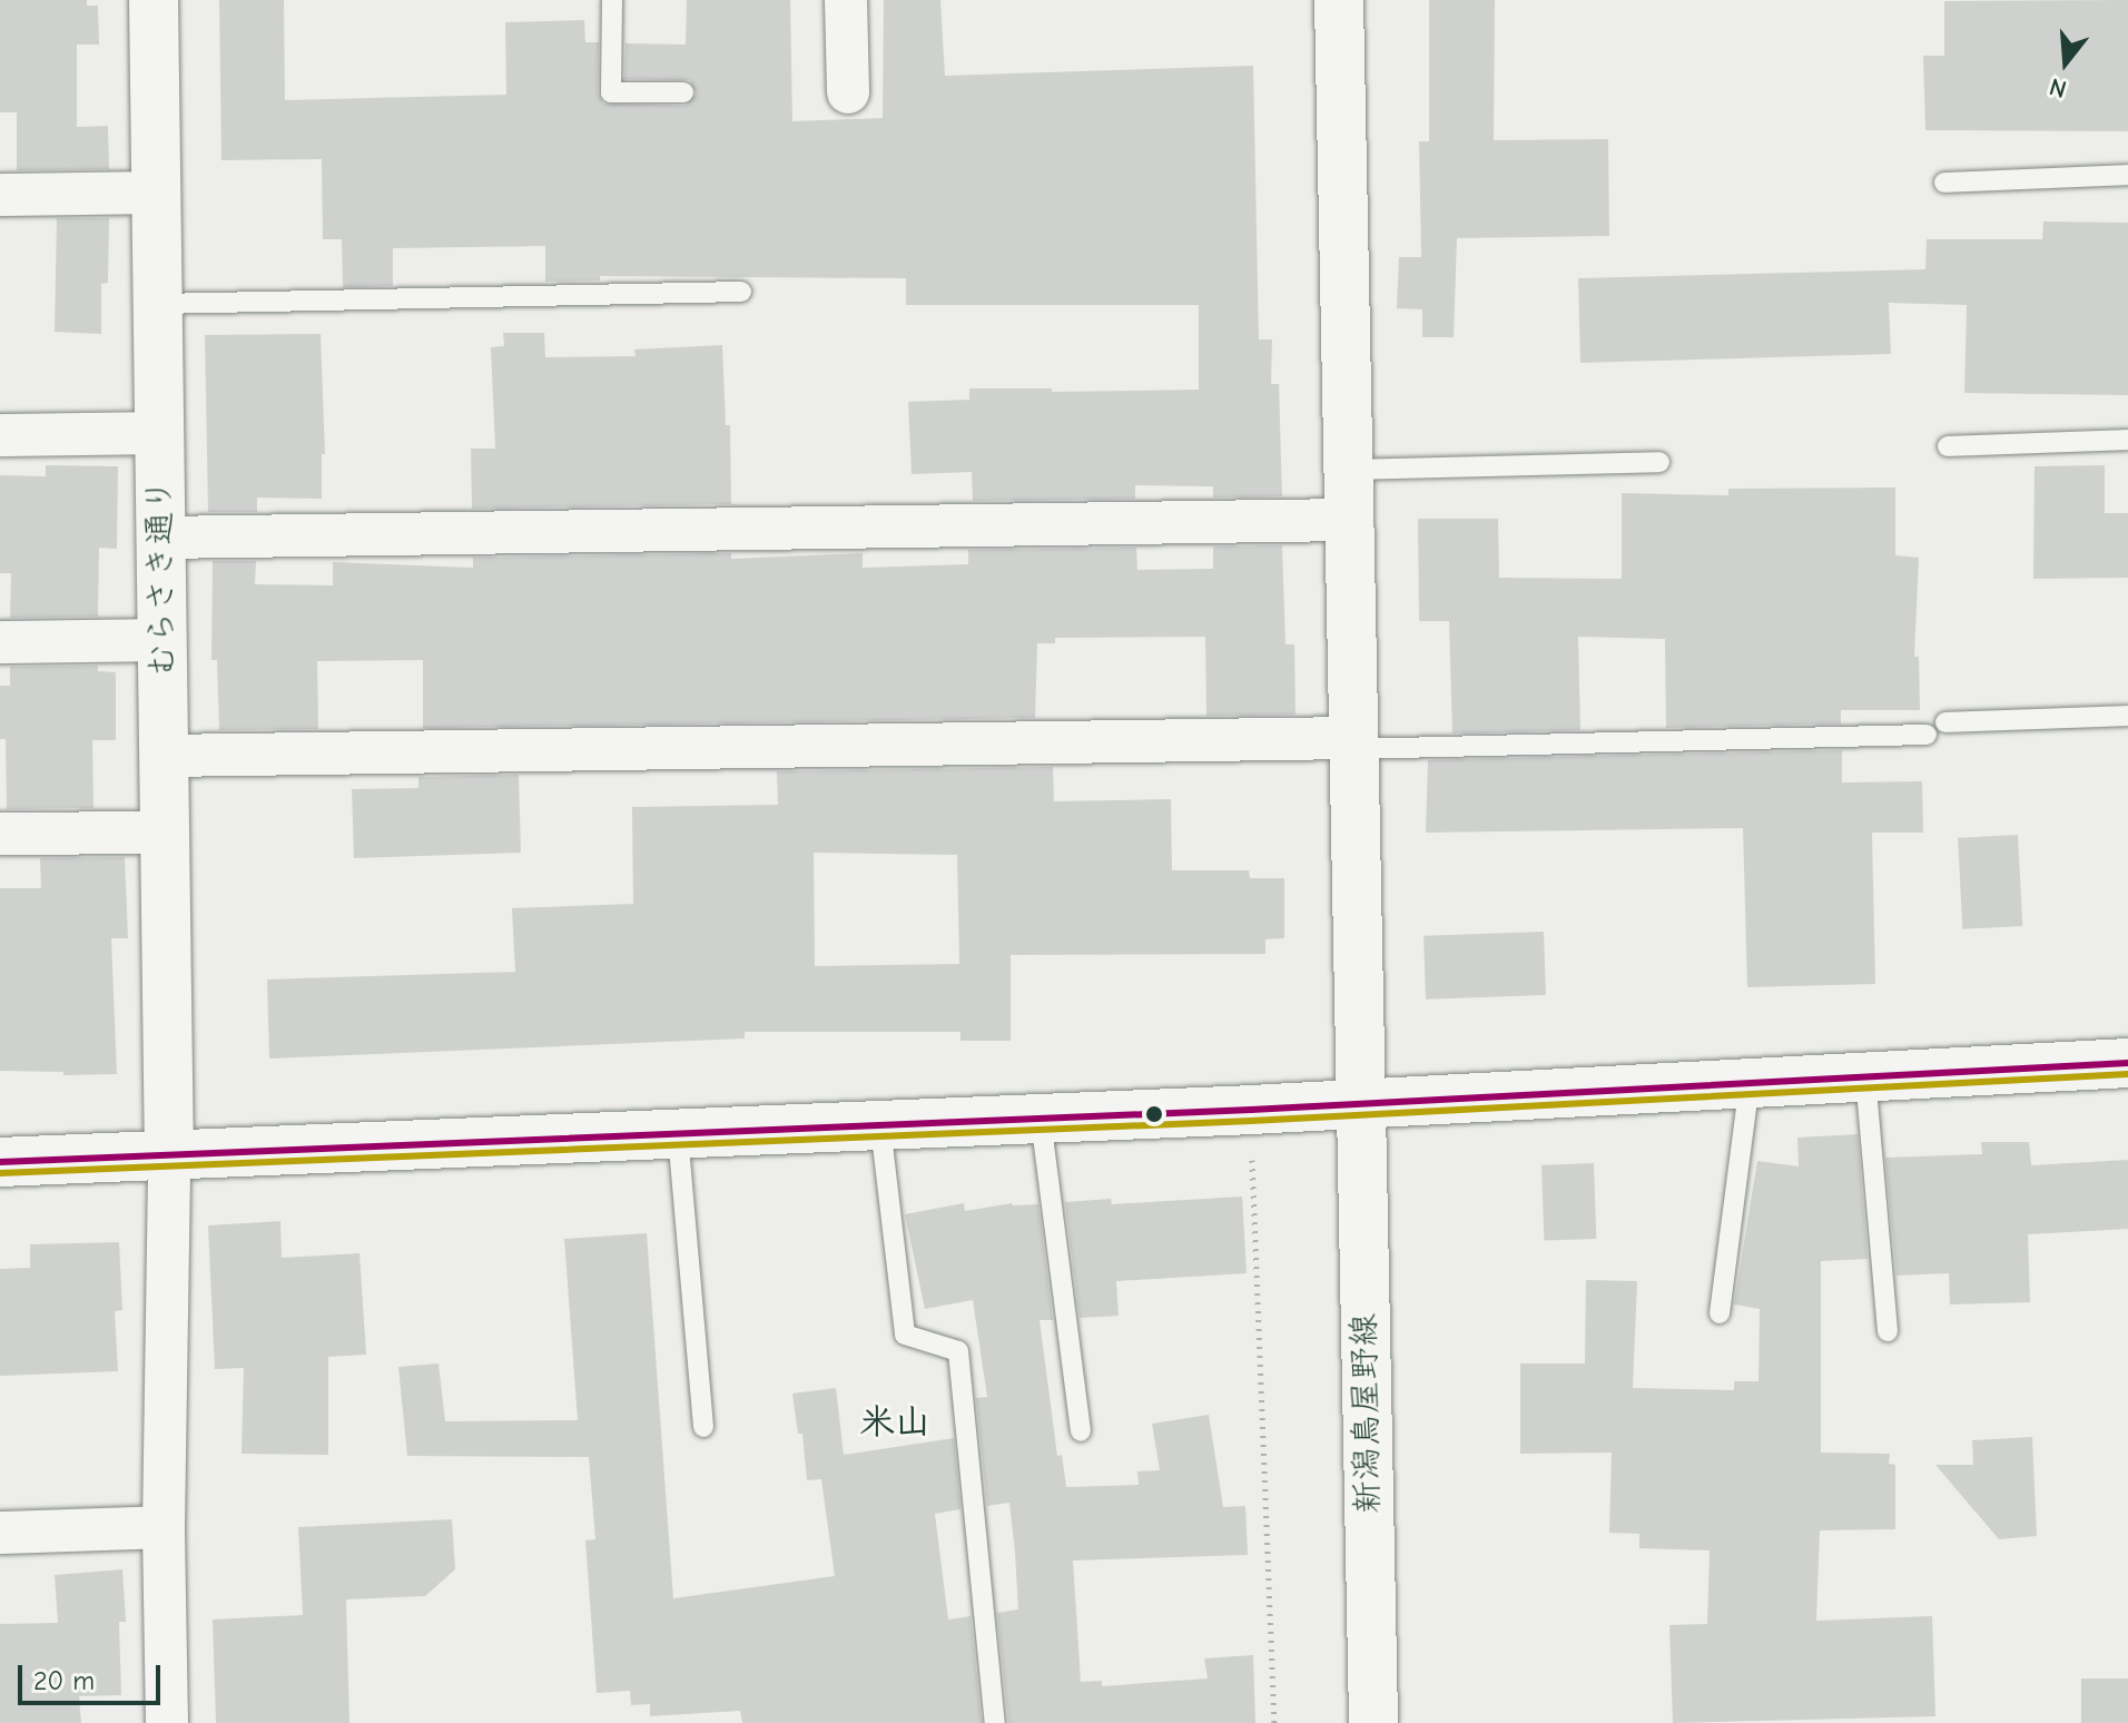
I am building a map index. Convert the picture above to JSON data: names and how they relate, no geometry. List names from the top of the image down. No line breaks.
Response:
{"streets":{"street":["むらさき通り","新潟鳥屋野線"]},"districts":["米山"],"scale_bar":"20 m","north":"bottom"}
